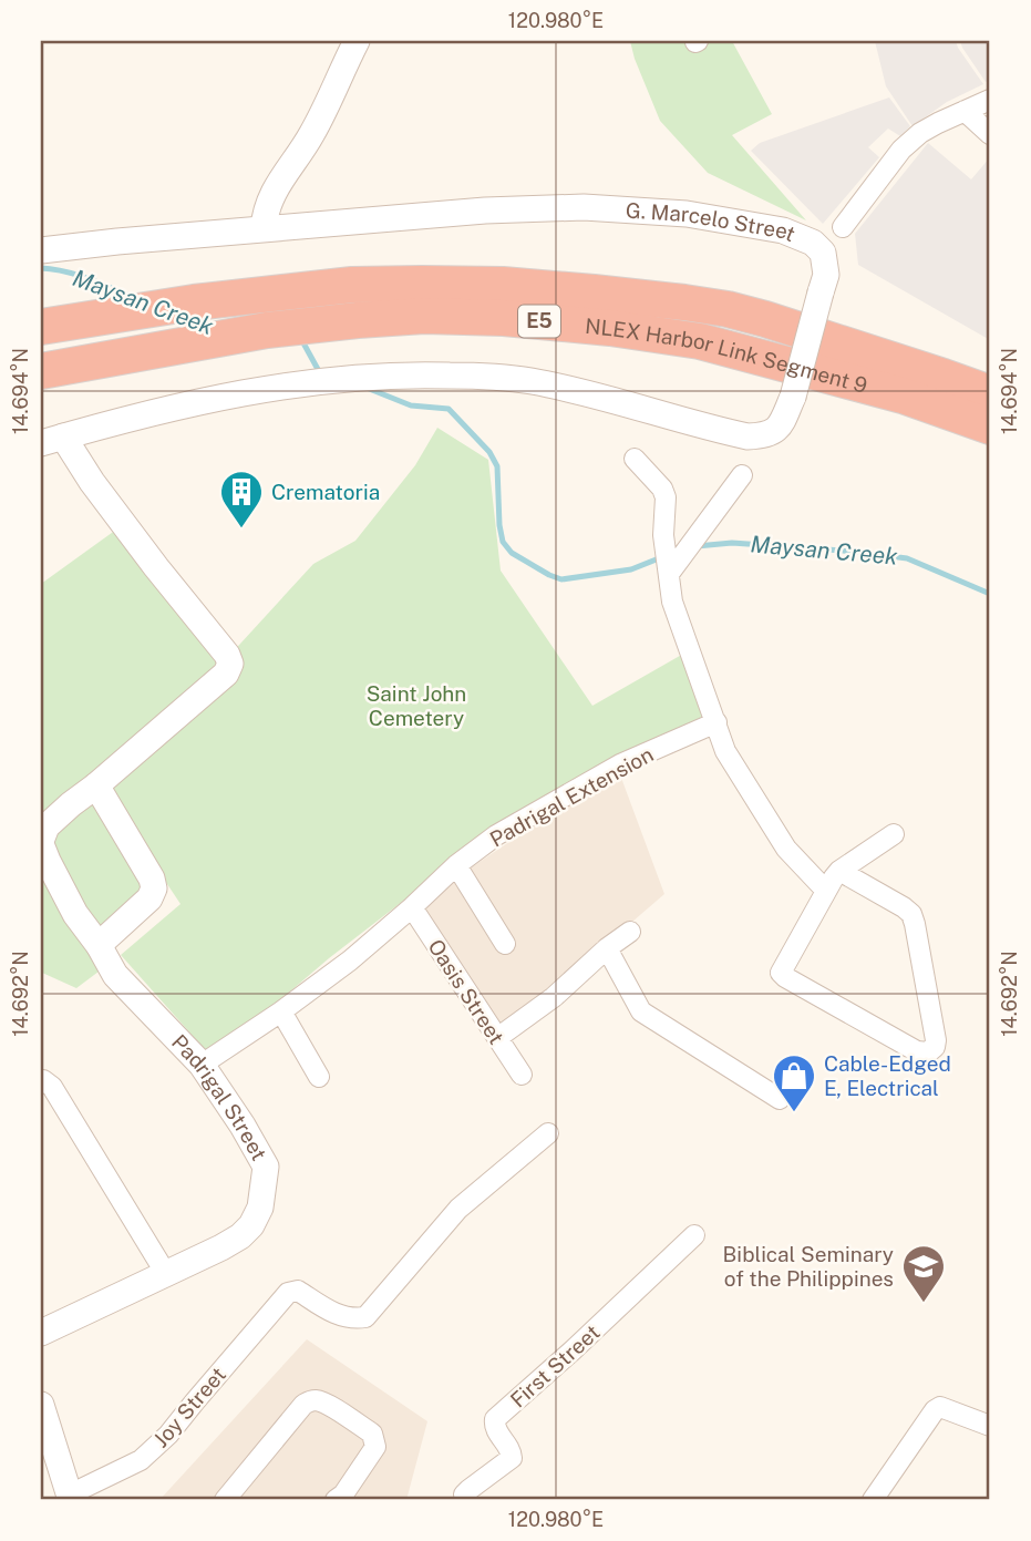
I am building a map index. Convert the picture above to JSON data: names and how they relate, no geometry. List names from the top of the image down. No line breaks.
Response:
{"streets":{"highway":["E5","NLEX Harbor Link Segment 9"],"street":["G. Marcelo Street","Padrigal Extension","Oasis Street","Padrigal Street","First Street","Joy Street"]},"crossings":[["G. Marcelo Street","Padrigal Street"],["E5","NLEX Harbor Link Segment 9"],["Padrigal Extension","Oasis Street"],["Padrigal Extension","Padrigal Street"]],"water":["Maysan Creek"],"parks":["Saint John Cemetery"],"places":{"building":["Crematoria"],"shop":["Cable-Edged E, Electrical"],"school or university":["Biblical Seminary of the Philippines"]},"coordinates":["120.980°E","14.694°N","14.692°N"]}
